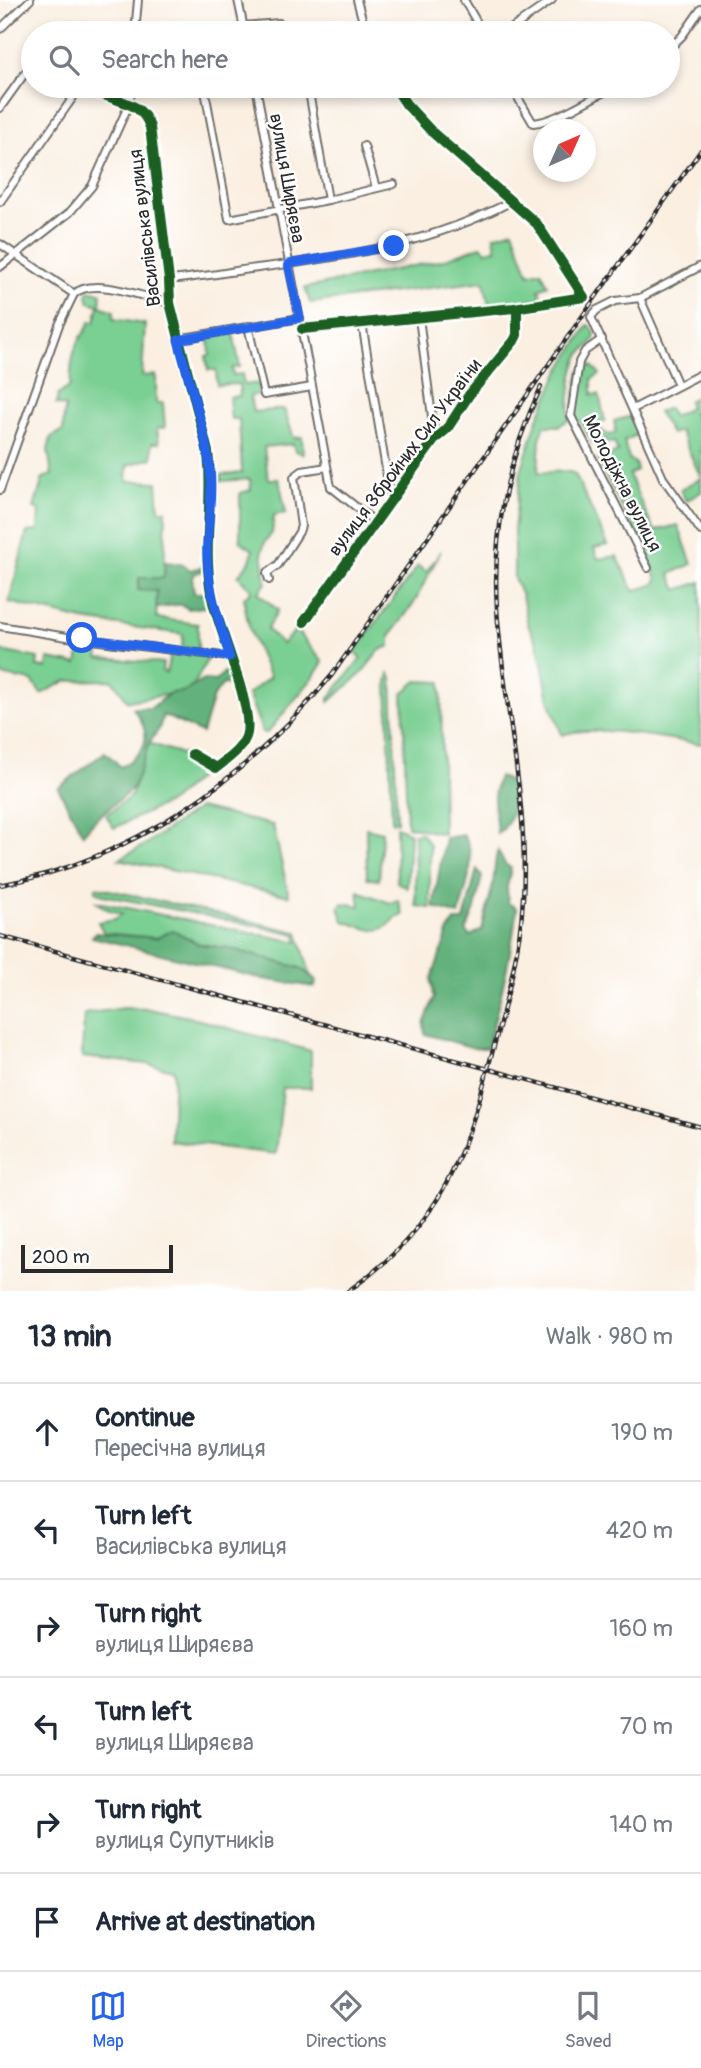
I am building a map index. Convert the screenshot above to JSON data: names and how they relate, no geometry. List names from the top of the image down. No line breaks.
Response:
{"streets":{"street":["вулиця Ширяєва","Василівська вулиця","вулиця Збройних Сил України","Молодіжна вулиця"]},"crossings":[["вулиця Ширяєва","вулиця Збройних Сил України"]],"scale_bar":"200 m","north":"top right","page":{"search":"Search here","scale":"200 m","heading":["13 min","Walk · 980 m"],"list":[["Continue","Пересічна вулиця","190 m"],["Turn left","Василівська вулиця","420 m"],["Turn right","вулиця Ширяєва","160 m"],["Turn left","вулиця Ширяєва","70 m"],["Turn right","вулиця Супутників","140 m"],"Arrive at destination"],"nav":["Map","Directions","Saved"]}}
